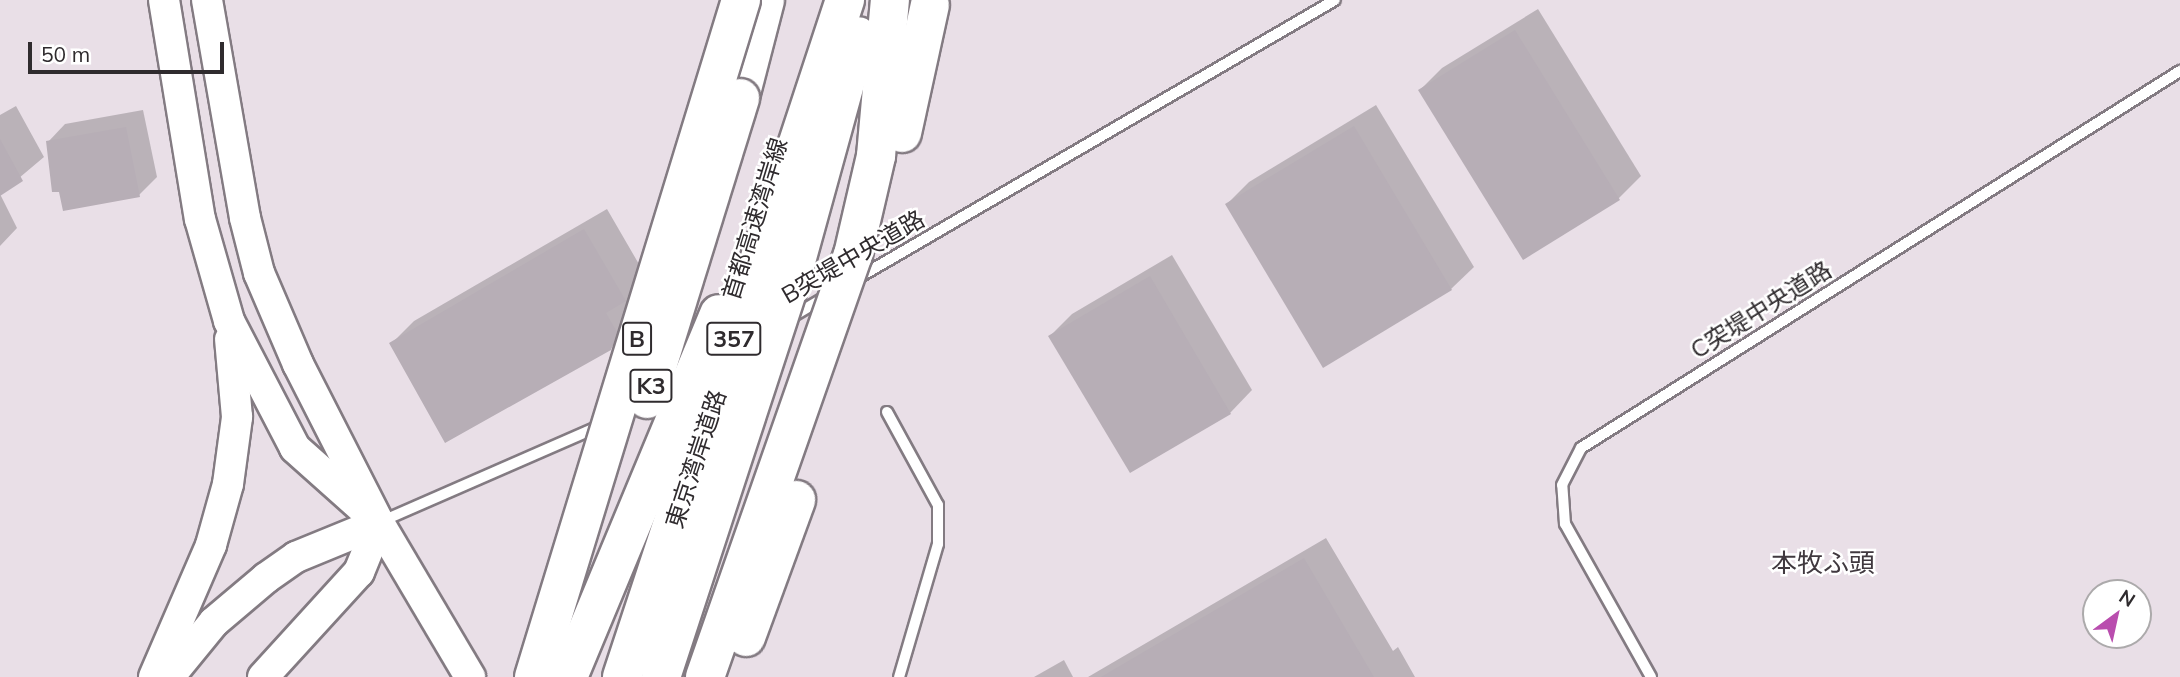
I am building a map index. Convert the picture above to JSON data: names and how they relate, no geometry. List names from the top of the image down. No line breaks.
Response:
{"streets":{"highway":["首都高速湾岸線","B","357","K3","東京湾岸道路"],"lane":["B突堤中央道路","C突堤中央道路"]},"crossings":[["首都高速湾岸線","東京湾岸道路"]],"districts":["本牧ふ頭"],"scale_bar":"50 m","north":"top right"}
